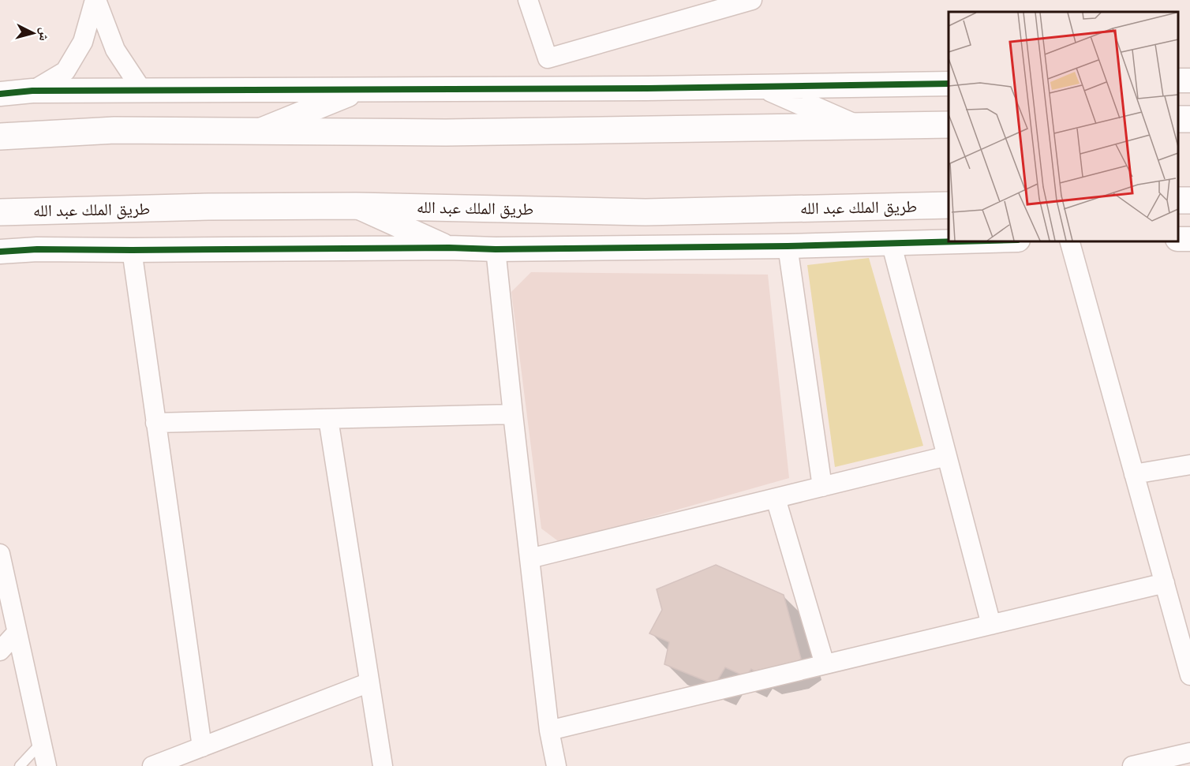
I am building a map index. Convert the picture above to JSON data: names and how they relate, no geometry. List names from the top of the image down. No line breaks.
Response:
{"streets":{"main road":["طريق الملك عبد الله"]},"north":"right"}
